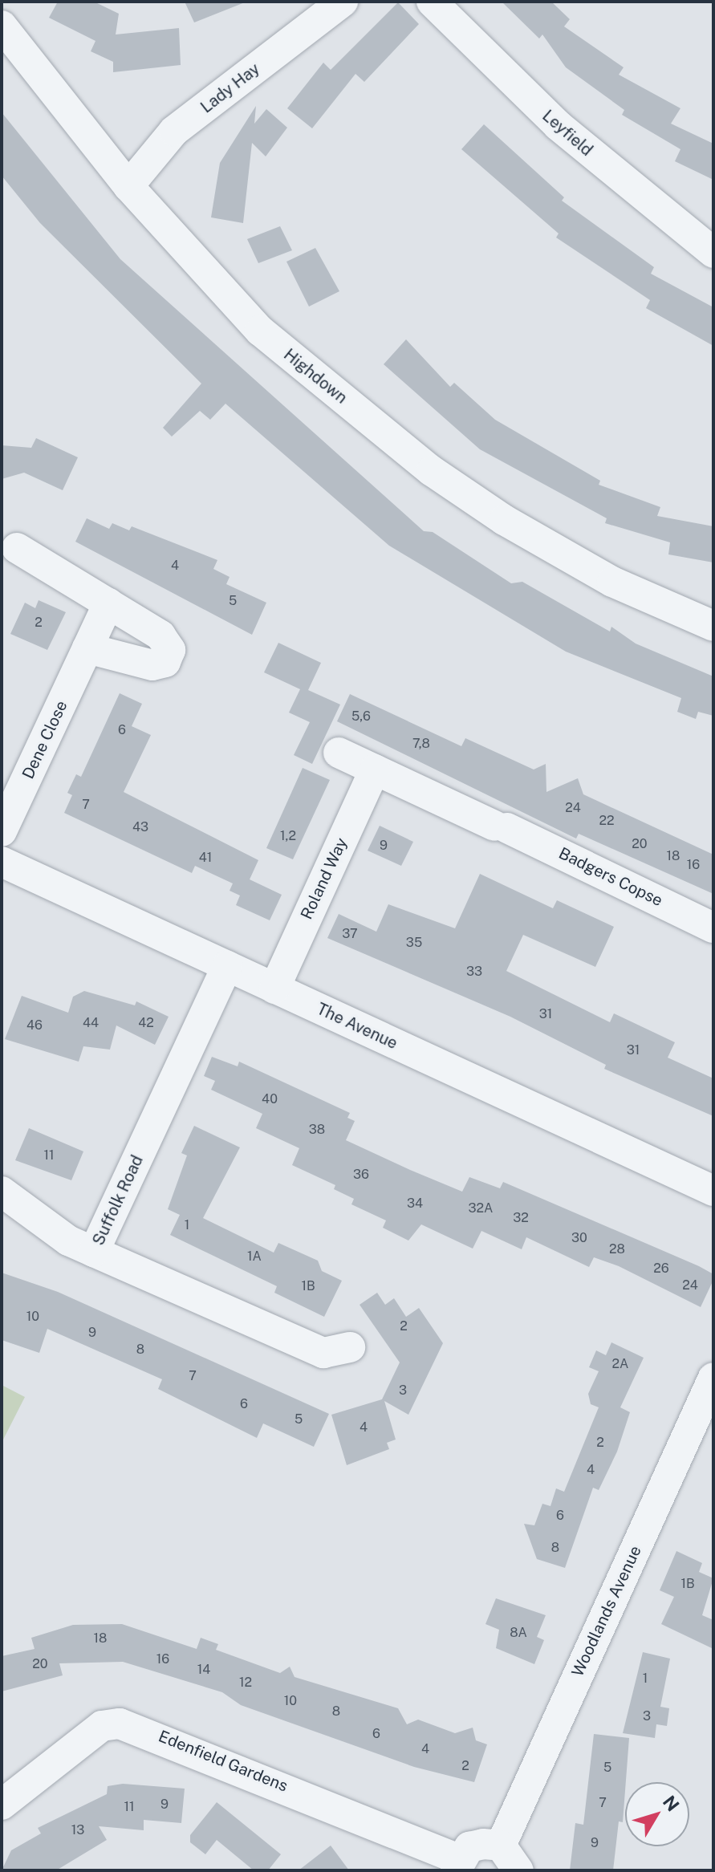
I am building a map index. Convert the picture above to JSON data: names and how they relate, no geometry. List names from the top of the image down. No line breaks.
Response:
{"streets":{"street":["Lady Hay","Leyfield","Highdown","Dene Close","Badgers Copse","Roland Way","The Avenue","Suffolk Road","Woodlands Avenue","Edenfield Gardens"]},"crossings":[["Lady Hay","Highdown"],["Badgers Copse","Roland Way"],["Roland Way","The Avenue"],["The Avenue","Suffolk Road"]],"house_numbers":["4","5","2","5,6","6","7,8","7","24","22","43","1,2","20","9","18","41","16","37","35","33","31","44","42","46","31","40","38","11","36","34","32A","32","1","30","28","1A","26","24","1B","10","2","9","8","2A","7","3","6","5","4","2","4","6","8","1B","8A","18","16","20","14","1","12","10","8","3","6","4","2","5","7","9","11","13","9"],"north":"top right"}
